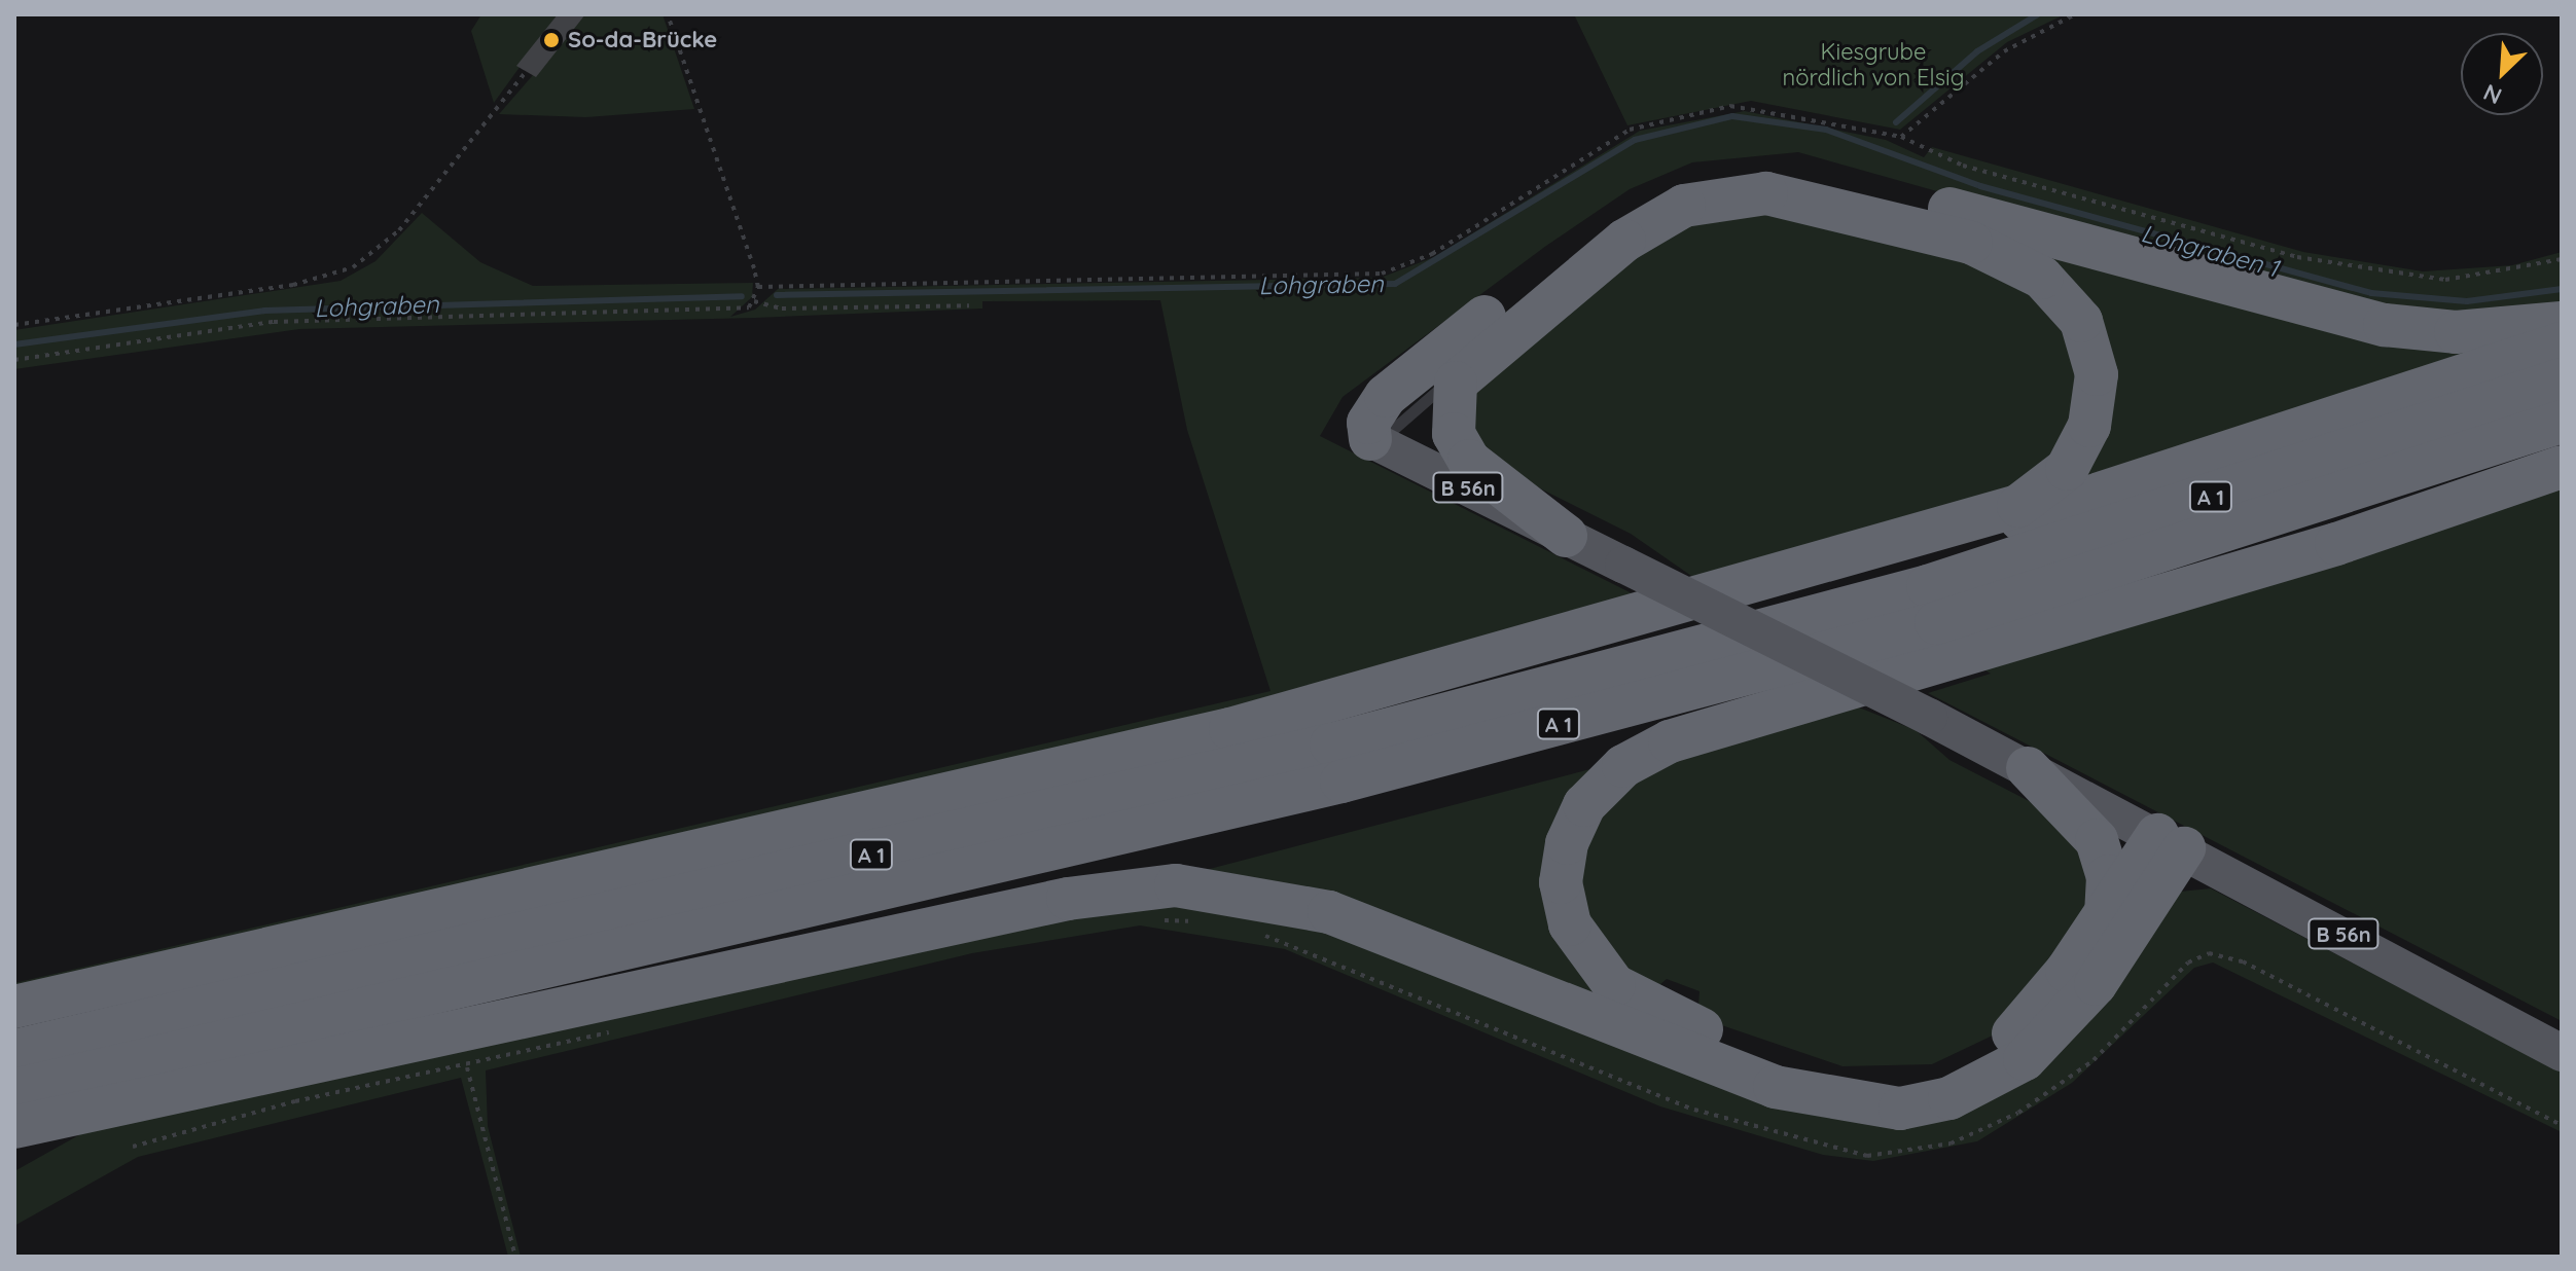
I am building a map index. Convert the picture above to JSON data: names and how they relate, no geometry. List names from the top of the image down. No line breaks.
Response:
{"streets":{"highway":["A 1"],"main road":["B 56n"]},"water":["Lohgraben 1","Lohgraben"],"parks":["Kiesgrube nördlich von Elsig"],"places":["So-da-Brücke"],"north":"bottom left"}
